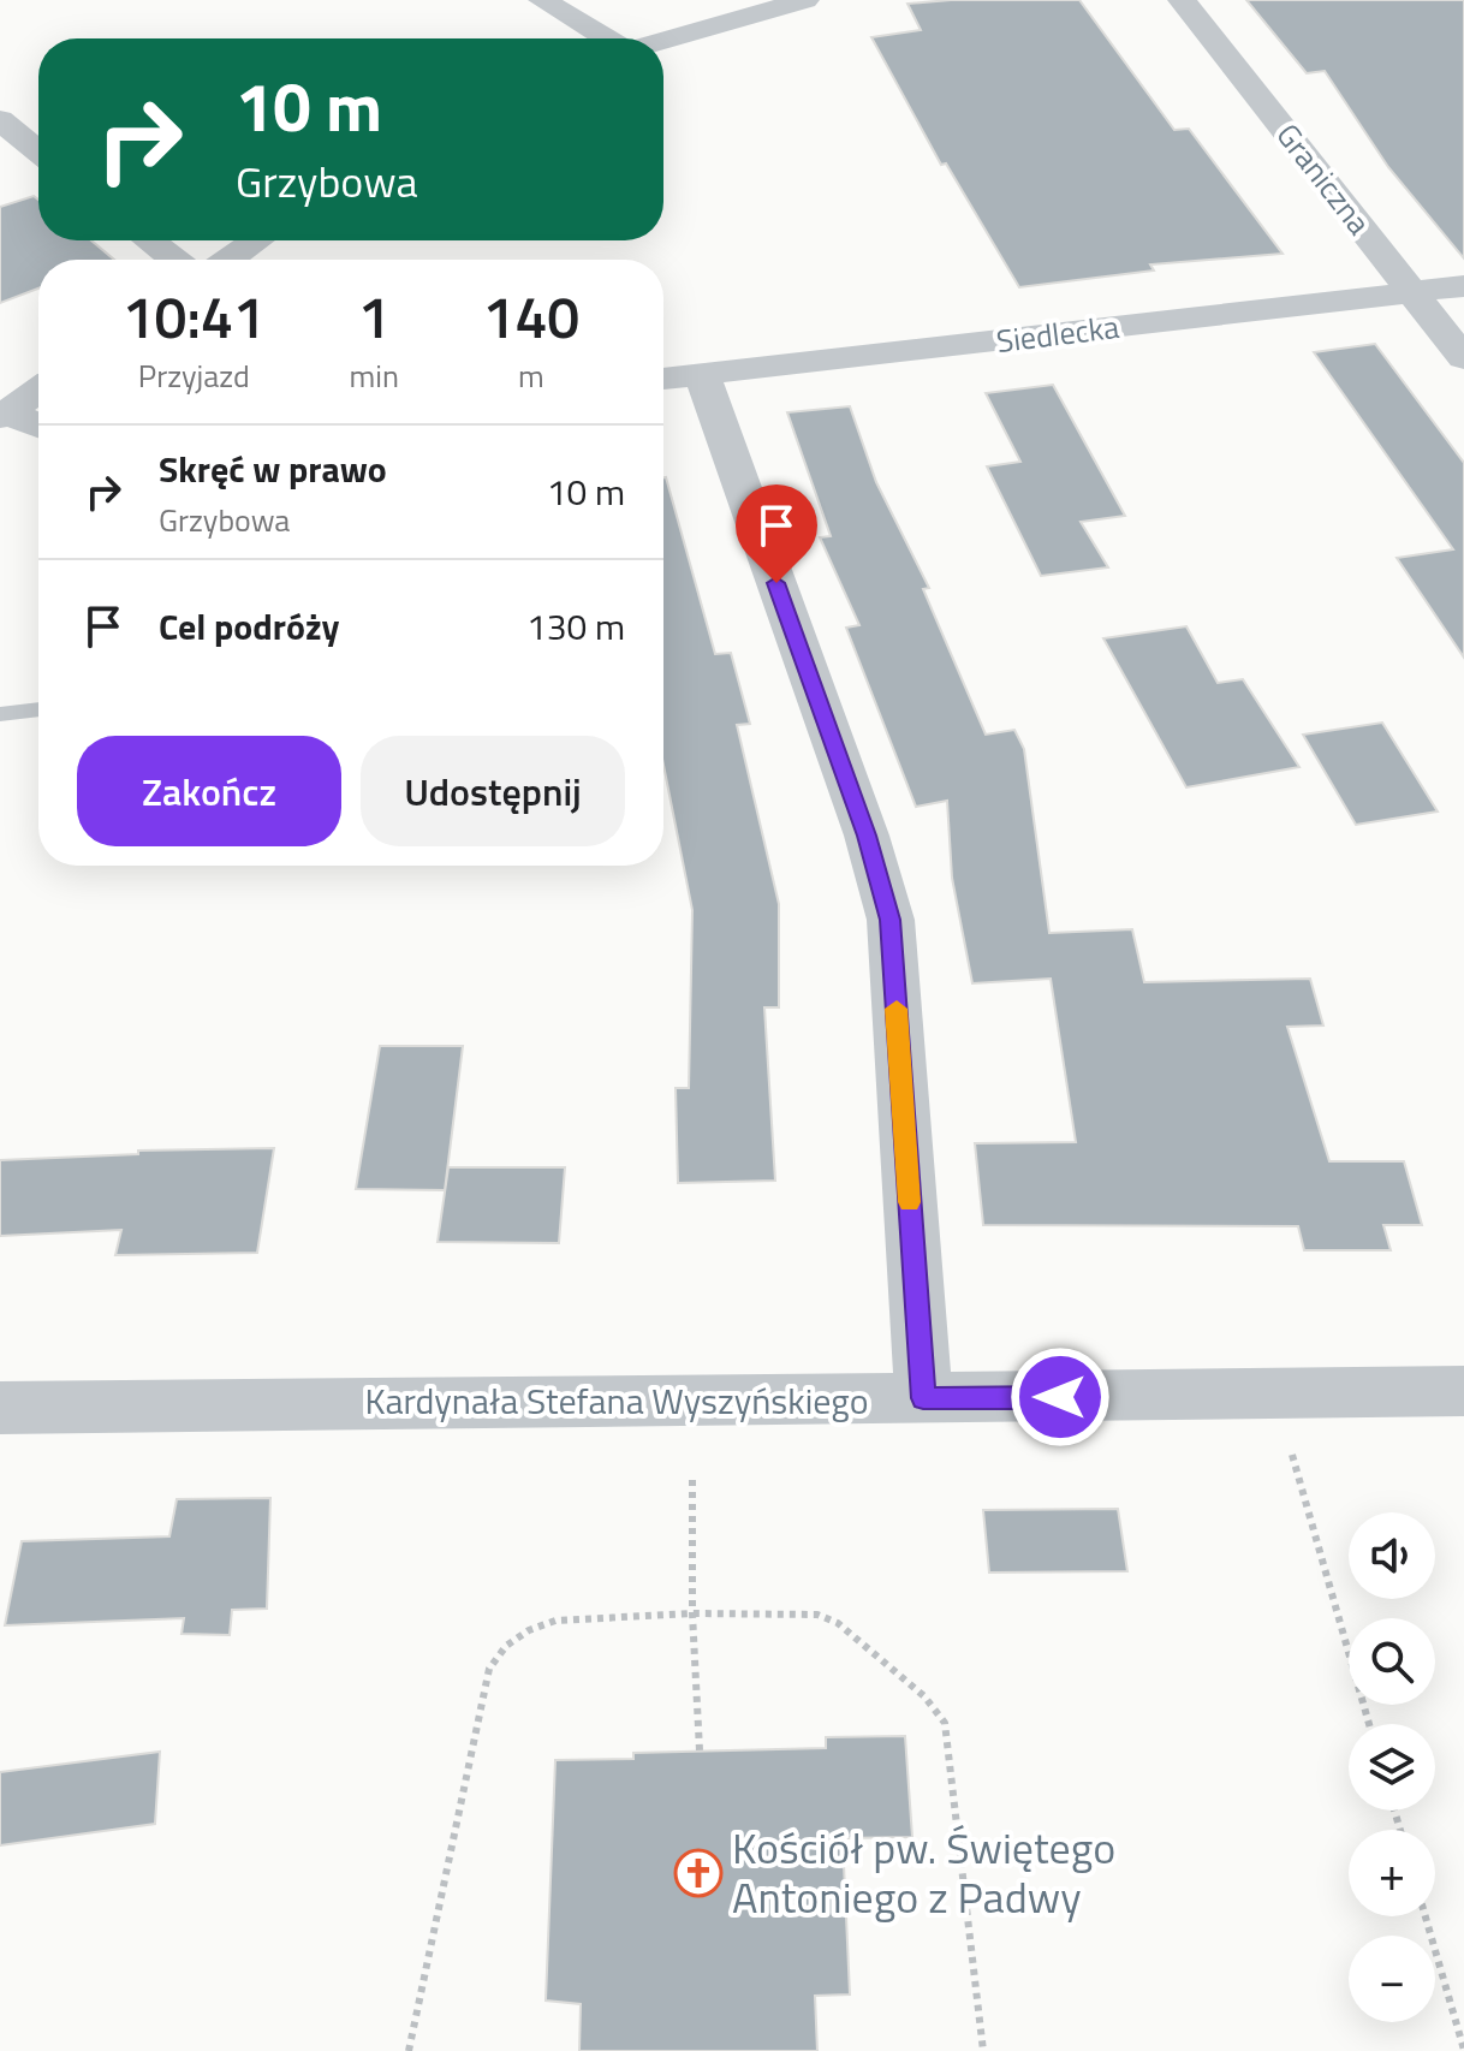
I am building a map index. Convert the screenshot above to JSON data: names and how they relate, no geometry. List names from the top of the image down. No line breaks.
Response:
{"streets":{"street":["Graniczna","Siedlecka","Kardynała Stefana Wyszyńskiego"]},"crossings":[["Graniczna","Siedlecka"]],"places":{"church":["Kościół pw. Świętego Antoniego z Padwy"]},"page":{"turn":["10 m","Grzybowa"],"eta":["10:41","Przyjazd","1","min","140","m"],"list":[{"name":"Skręć w prawo","note":"Grzybowa","value":"10 m"},{"name":"Cel podróży","value":"130 m"}],"buttons":["Zakończ","Udostępnij"],"map_buttons":["+","−"]}}
